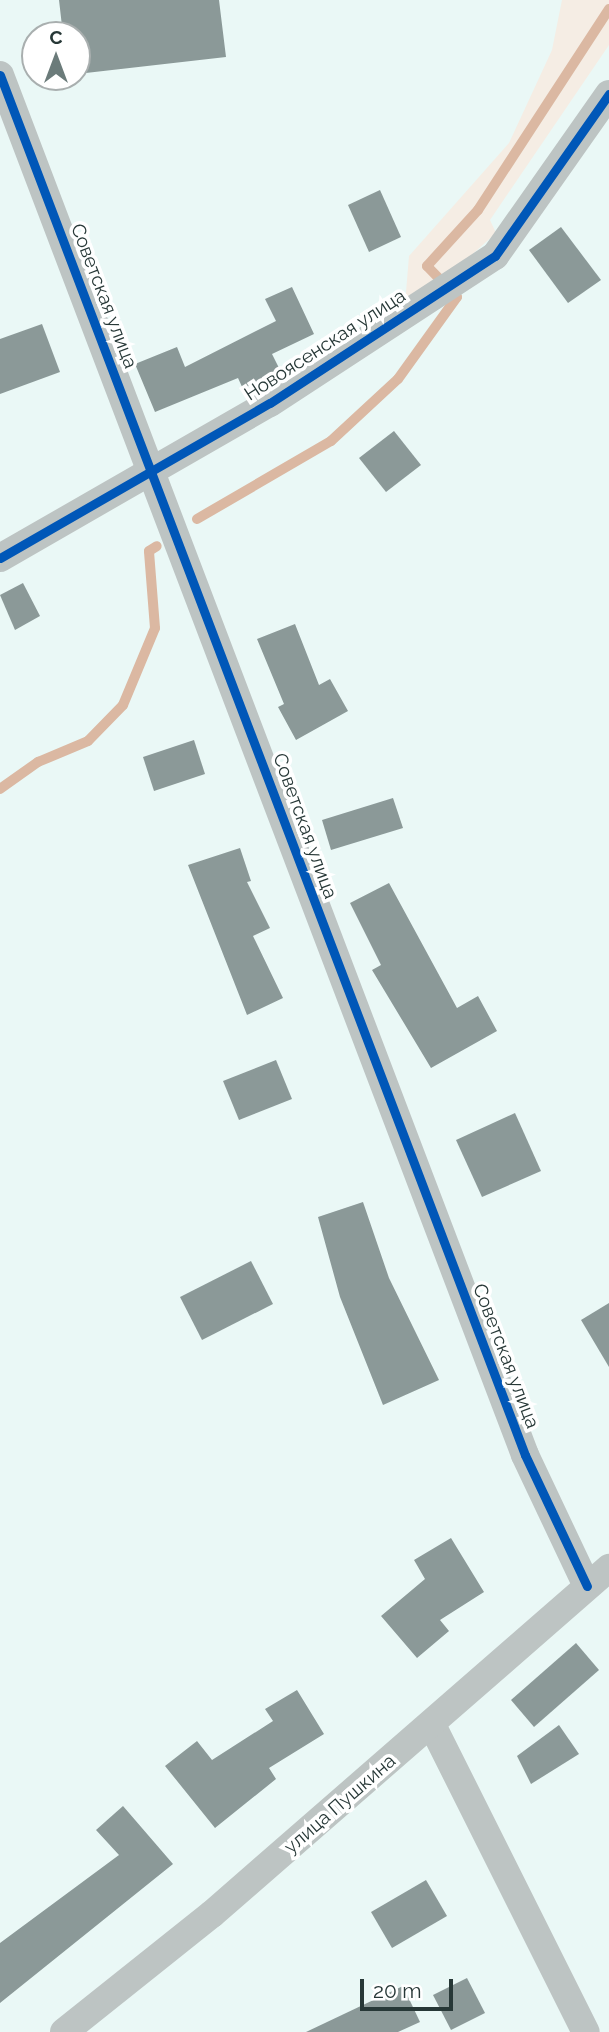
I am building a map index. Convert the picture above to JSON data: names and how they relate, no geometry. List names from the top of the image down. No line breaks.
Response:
{"streets":{"street":["Советская улица","Новоясенская улица","улица Пушкина"]},"crossings":[["Советская улица","Новоясенская улица"],["Советская улица","улица Пушкина"]],"scale_bar":"20 m","north":"top"}
